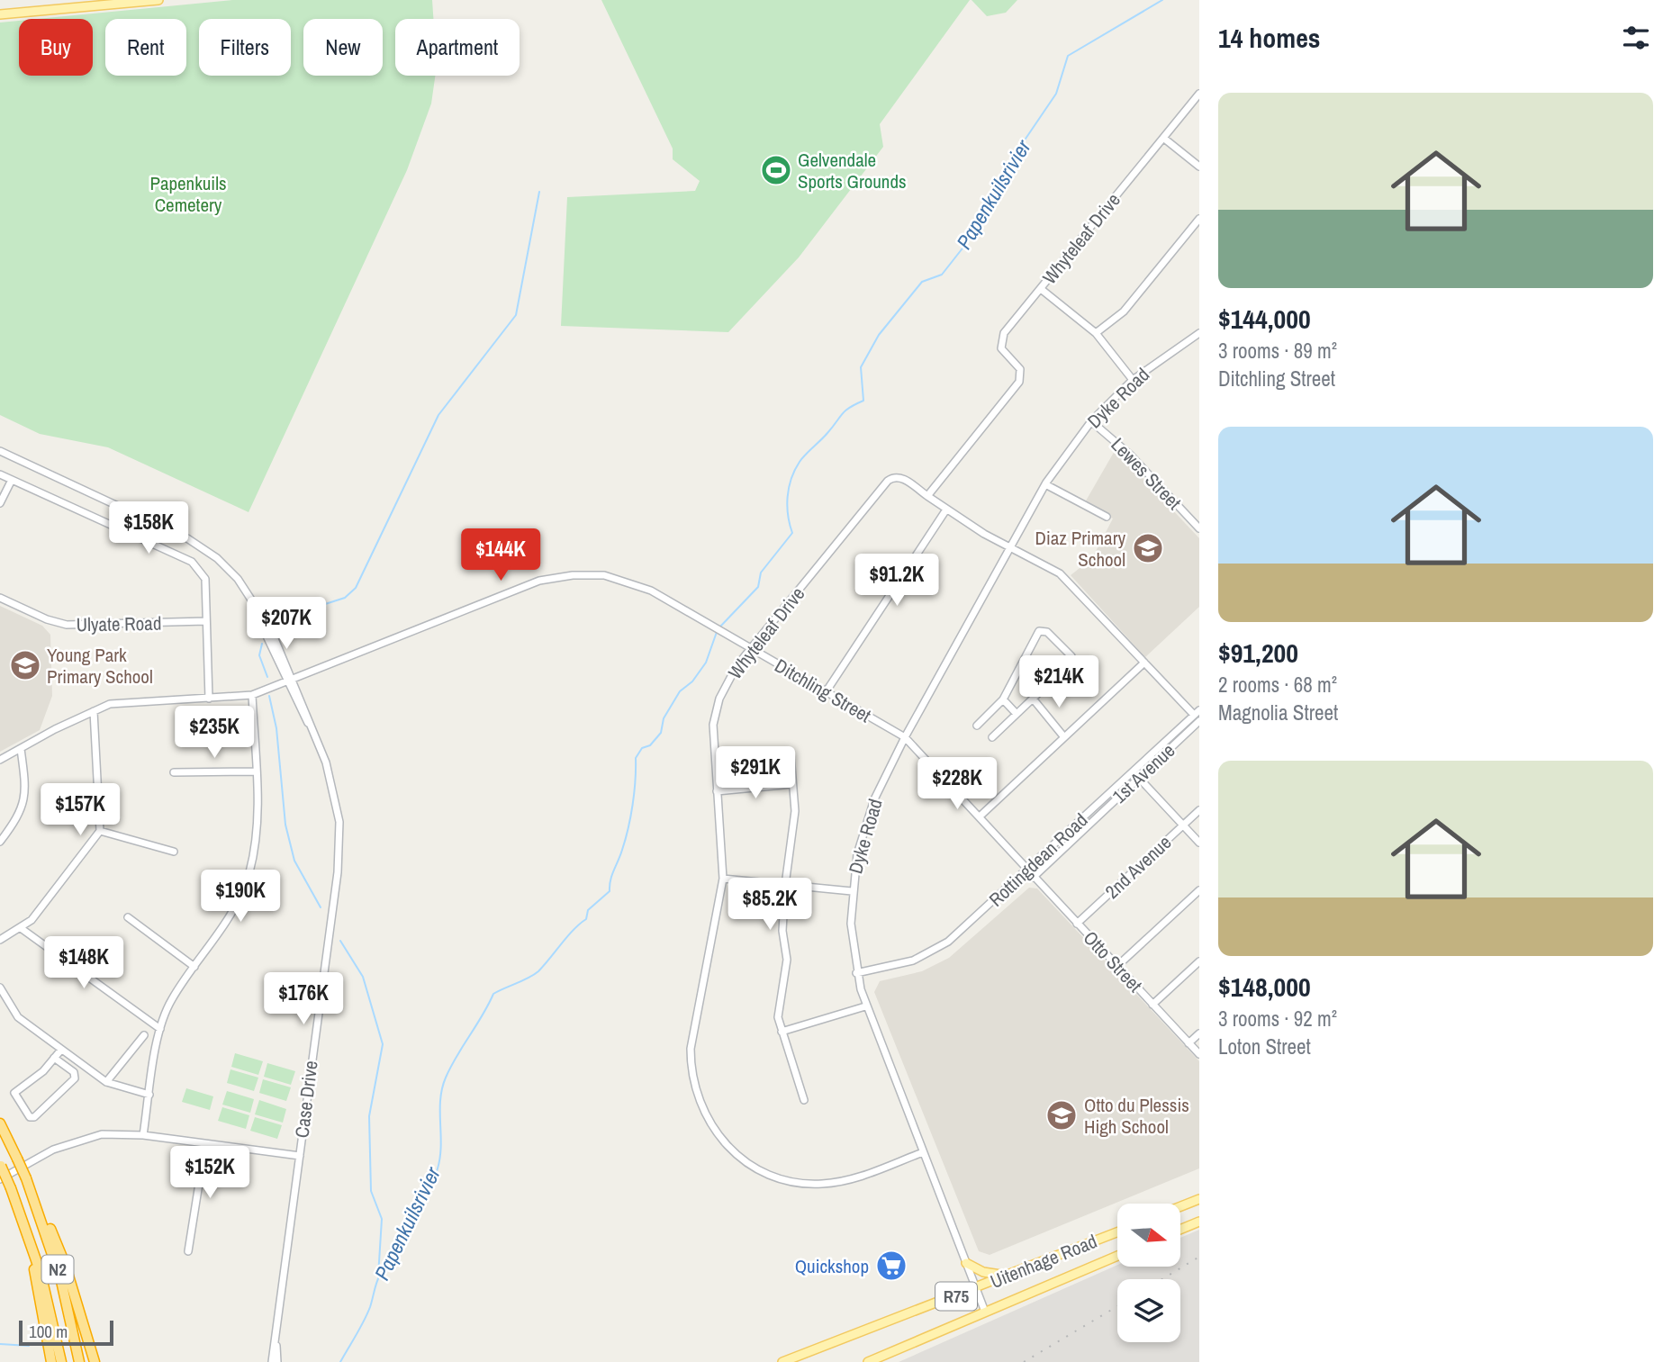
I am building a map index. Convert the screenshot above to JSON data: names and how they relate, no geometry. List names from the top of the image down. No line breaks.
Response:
{"streets":{"highway":["N2"],"main road":["Uitenhage Road","R75"],"street":["Whyteleaf Drive","Dyke Road","Lewes Street","Ulyate Road","Ditchling Street","1st Avenue","Rottingdean Road","2nd Avenue","Otto Street","Case Drive"]},"crossings":[["Whyteleaf Drive","Dyke Road"],["Whyteleaf Drive","Ditchling Street"],["Dyke Road","Lewes Street"],["Dyke Road","Ditchling Street"],["Dyke Road","Rottingdean Road"],["Dyke Road","Uitenhage Road"],["Ditchling Street","Otto Street"],["Ditchling Street","Case Drive"],["1st Avenue","Rottingdean Road"],["1st Avenue","Otto Street"],["Rottingdean Road","Otto Street"],["2nd Avenue","Otto Street"]],"water":["Papenkuilsrivier"],"parks":["Papenkuils Cemetery"],"places":{"sports":["Gelvendale Sports Grounds"],"school or university":["Diaz Primary School","Young Park Primary School","Otto du Plessis High School"],"supermarket":["Quickshop"]},"scale_bar":"100 m","north":"right","page":{"heading":"14 homes","chip":["Buy","Rent","Filters","New","Apartment"],"list":[{"name":"$144,000","note":"3 rooms · 89 m² · Ditchling Street"},{"name":"$91,200","note":"2 rooms · 68 m² · Magnolia Street"},{"name":"$148,000","note":"3 rooms · 92 m² · Loton Street"}],"price":["$158K","$144K","$91.2K","$207K","$214K","$235K","$291K","$228K","$157K","$190K","$85.2K","$148K","$176K","$152K"],"scale":"100 m"}}
